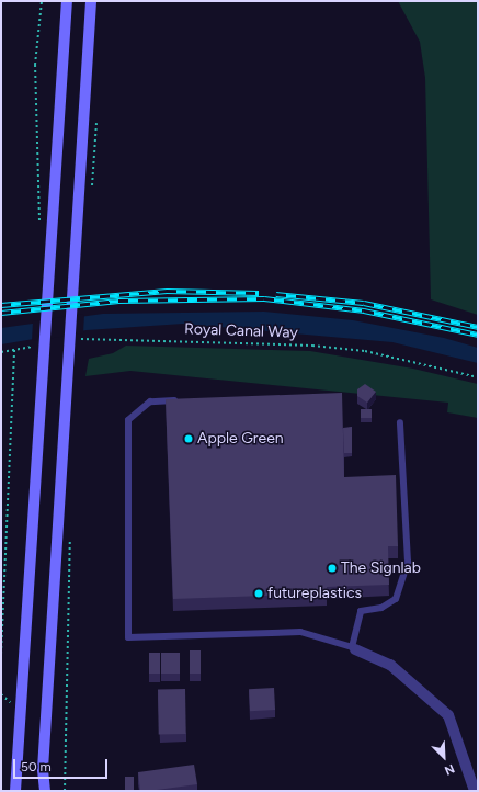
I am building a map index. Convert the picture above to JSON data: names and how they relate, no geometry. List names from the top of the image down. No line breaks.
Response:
{"streets":{"path":["Royal Canal Way"]},"places":["Apple Green","The Signlab","futureplastics"],"scale_bar":"50 m","north":"bottom right"}
